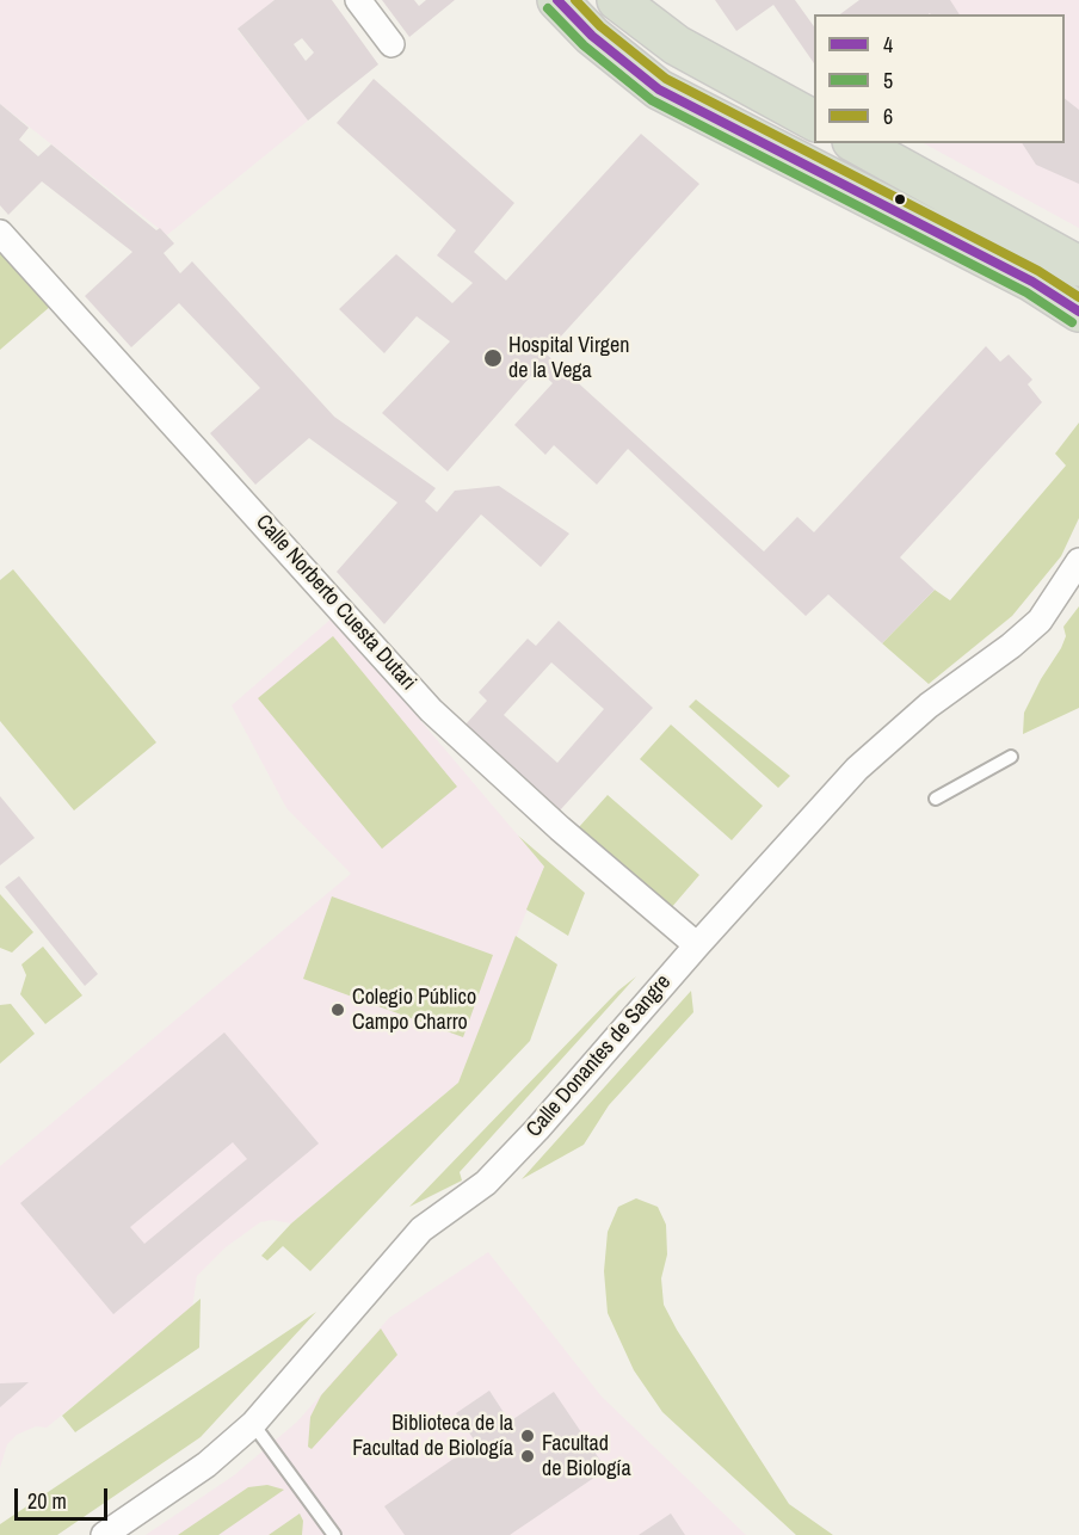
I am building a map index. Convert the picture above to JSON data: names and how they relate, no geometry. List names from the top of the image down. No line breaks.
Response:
{"streets":{"street":["Calle Norberto Cuesta Dutari","Calle Donantes de Sangre"]},"crossings":[["Calle Norberto Cuesta Dutari","Calle Donantes de Sangre"]],"places":["Hospital Virgen de la Vega","Colegio Público Campo Charro","Biblioteca de la Facultad de Biología","Facultad de Biología"],"lines":["transit line 4","transit line 6","transit line 5"],"legend":["4","5","6"],"scale_bar":"20 m"}
